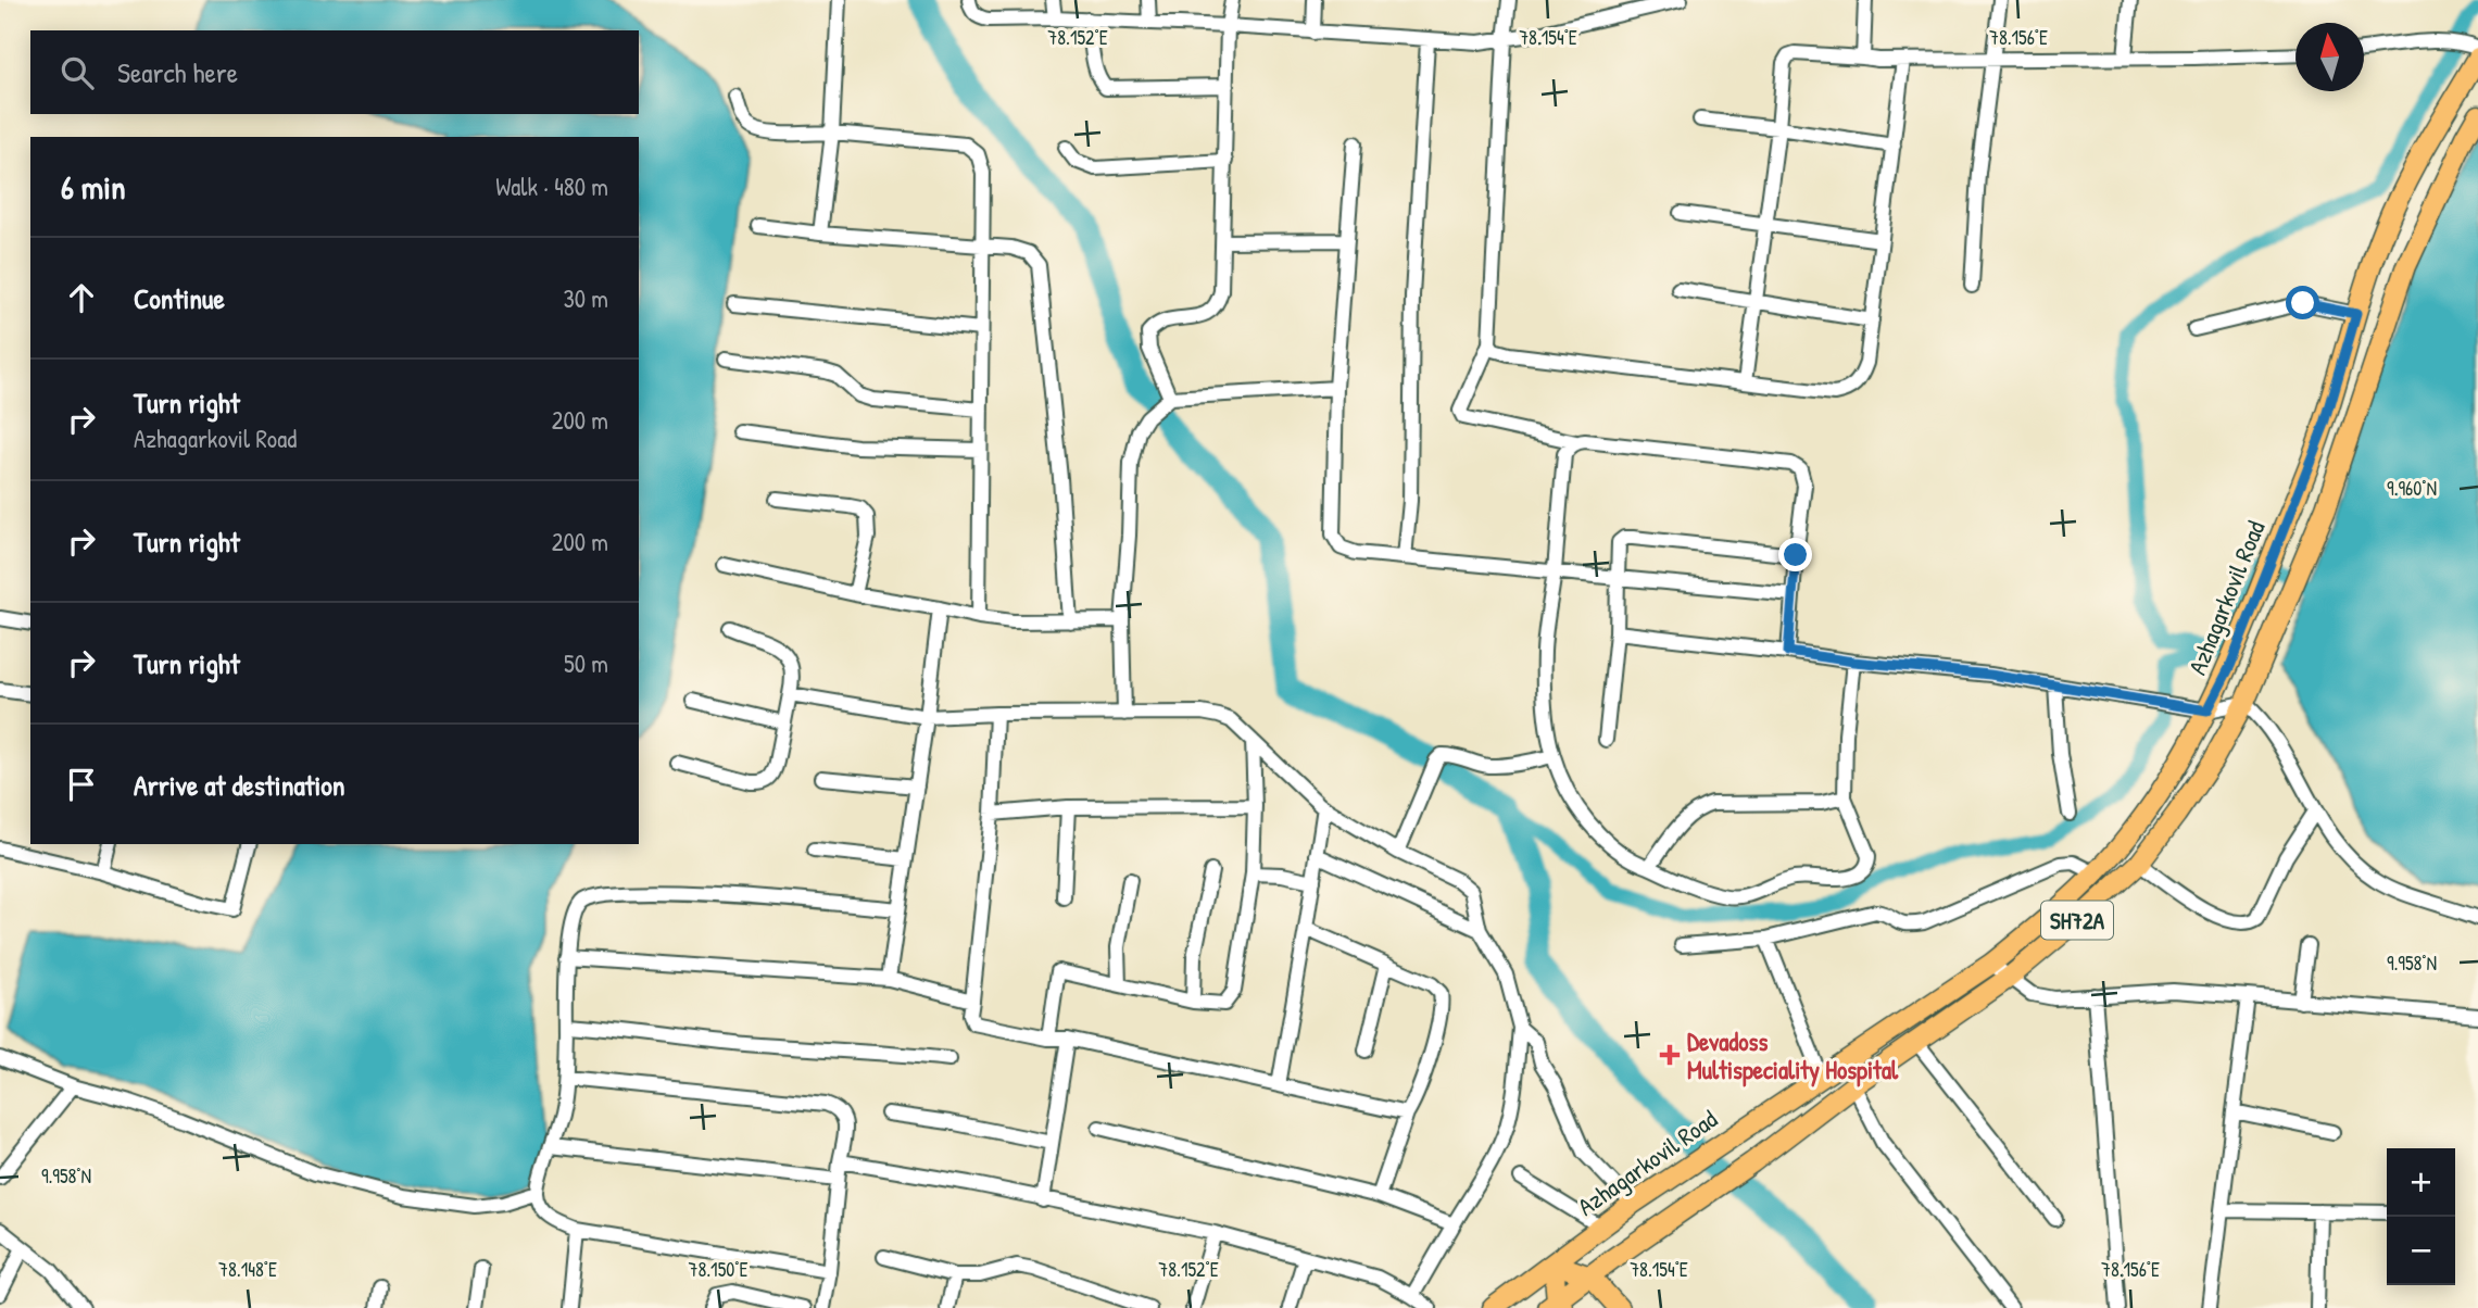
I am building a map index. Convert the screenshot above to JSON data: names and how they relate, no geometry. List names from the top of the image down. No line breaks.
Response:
{"streets":{"main road":["Azhagarkovil Road","SH72A"]},"places":{"health":["Devadoss Multispeciality Hospital"]},"north":"top","page":{"search":"Search here","heading":["6 min","Walk · 480 m"],"list":[["Continue","30 m"],["Turn right","Azhagarkovil Road","200 m"],["Turn right","200 m"],["Turn right","50 m"],"Arrive at destination"],"map_buttons":["+","−"]},"coordinates":["78.152°E","78.154°E","78.156°E","9.960°N","9.958°N","78.148°E","78.150°E"]}
